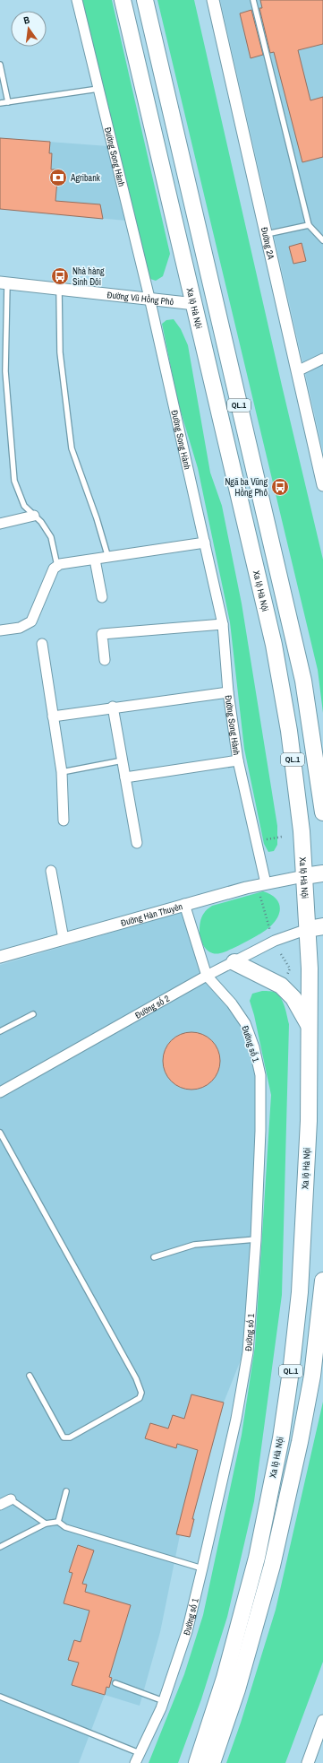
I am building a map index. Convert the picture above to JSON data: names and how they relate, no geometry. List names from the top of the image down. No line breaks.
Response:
{"streets":{"highway":["Xa lộ Hà Nội","QL.1"],"street":["Đường Song Hành","Đường 2A","Đường Vũ Hồng Phô","Đường Hàn Thuyên","Đường số 2","Đường số 1"]},"crossings":[["Đường Song Hành","Đường Vũ Hồng Phô"],["Đường Song Hành","Đường Hàn Thuyên"],["Đường Vũ Hồng Phô","Xa lộ Hà Nội"],["Xa lộ Hà Nội","Đường Hàn Thuyên"],["Xa lộ Hà Nội","Đường số 2"],["Đường Hàn Thuyên","Đường số 1"],["Đường số 2","Đường số 1"]],"places":{"bank":["Agribank"],"bus stop":["Nhà hàng Sinh Đôi","Ngã ba Vũng Hồng Phô"]},"north":"top"}
